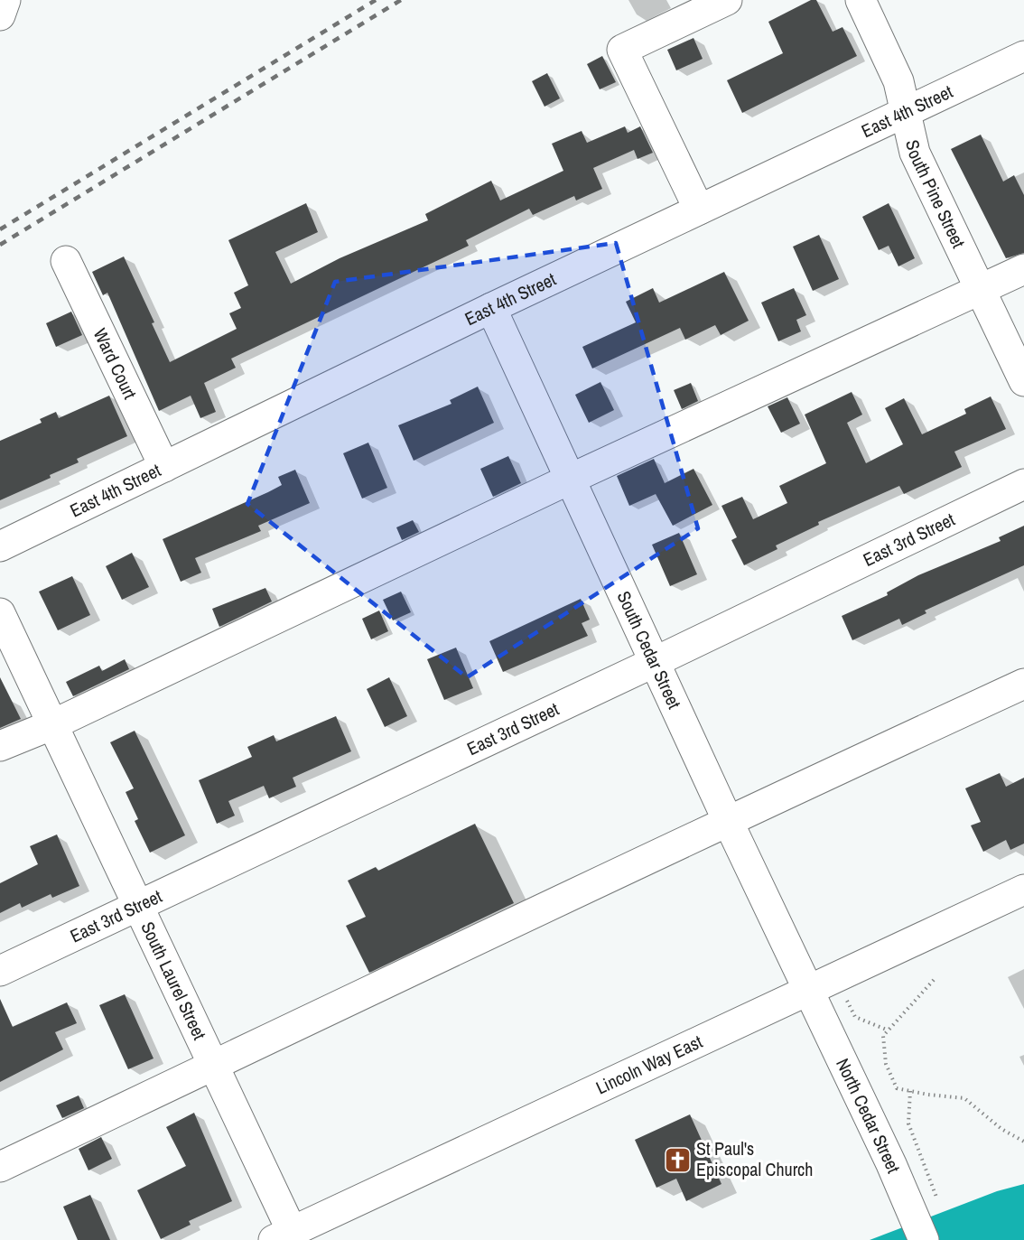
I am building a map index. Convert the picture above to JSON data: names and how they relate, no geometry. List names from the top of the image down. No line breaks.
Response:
{"streets":{"street":["East 4th Street","South Pine Street","Ward Court","East 3rd Street","South Cedar Street","South Laurel Street","Lincoln Way East","North Cedar Street"]},"crossings":[["East 4th Street","South Pine Street"],["East 4th Street","Ward Court"],["East 4th Street","South Cedar Street"],["East 3rd Street","South Cedar Street"],["East 3rd Street","South Laurel Street"],["South Cedar Street","Lincoln Way East"],["South Cedar Street","North Cedar Street"],["South Laurel Street","Lincoln Way East"],["Lincoln Way East","North Cedar Street"]],"places":{"church":["St Paul's Episcopal Church"]}}
